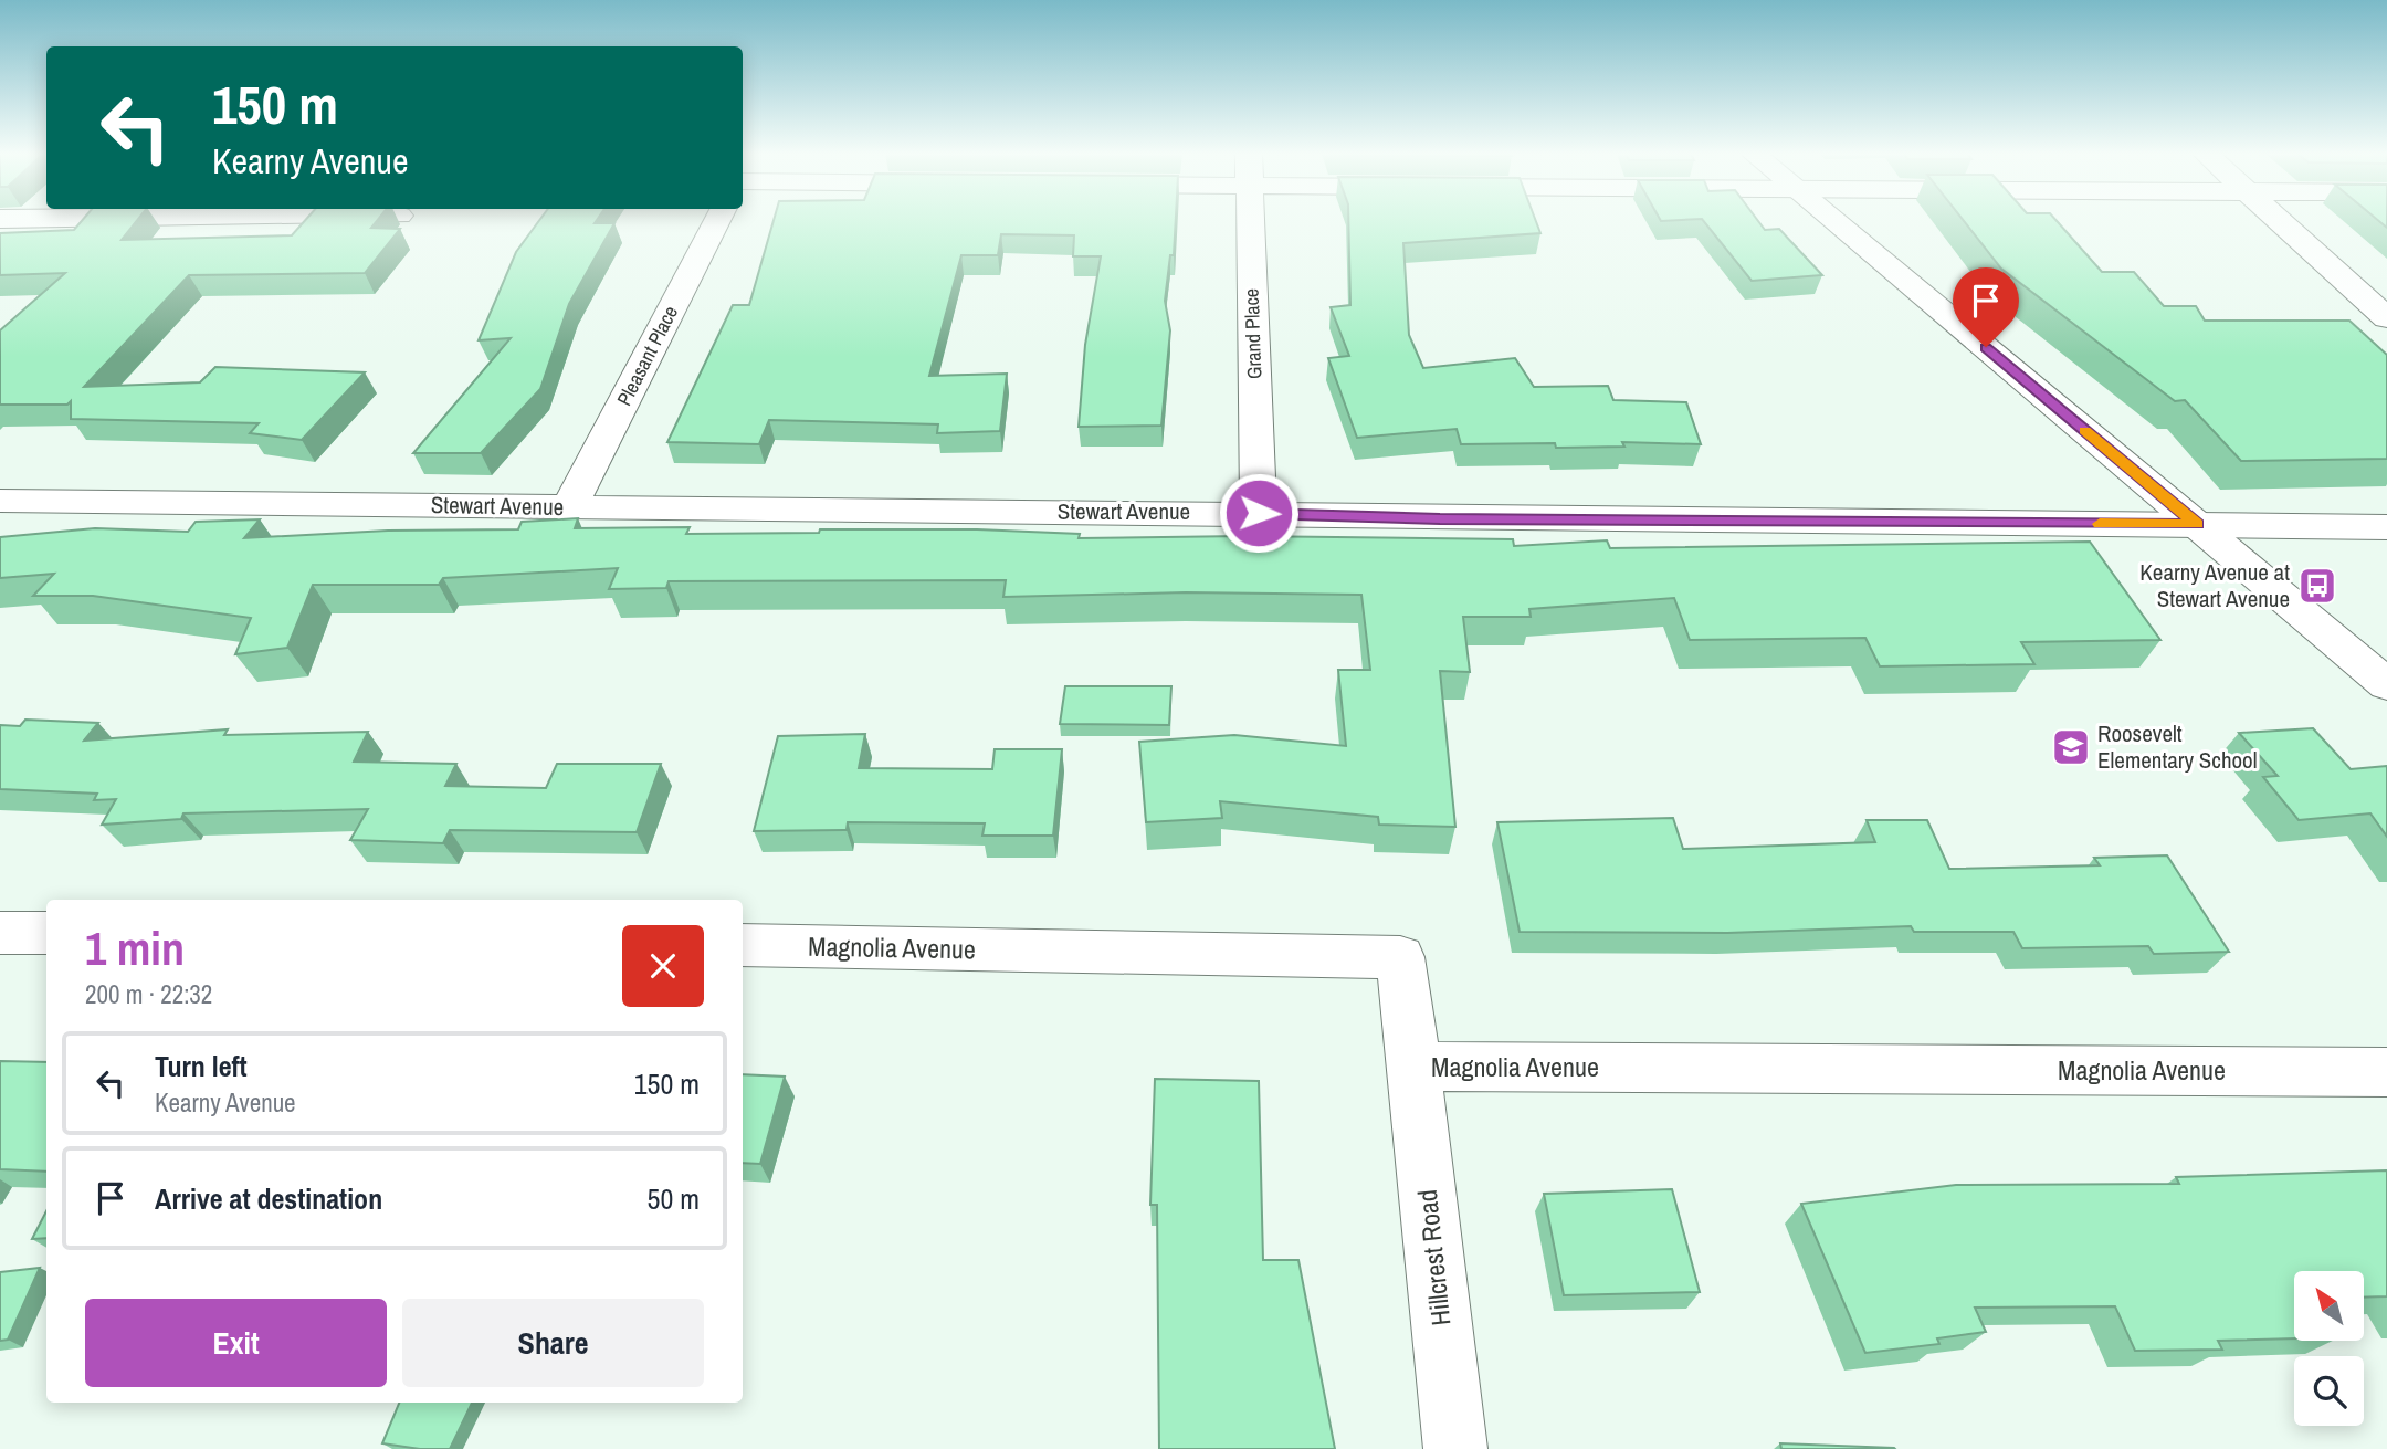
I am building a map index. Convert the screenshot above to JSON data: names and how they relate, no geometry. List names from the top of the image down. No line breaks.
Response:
{"streets":{"street":["Grand Place","Pleasant Place","Stewart Avenue","Magnolia Avenue","Hillcrest Road"]},"crossings":[["Grand Place","Stewart Avenue"],["Pleasant Place","Stewart Avenue"],["Magnolia Avenue","Hillcrest Road"]],"places":{"bus stop":["Kearny Avenue at Stewart Avenue"],"school or university":["Roosevelt Elementary School"]},"north":"top left","page":{"turn":["150 m","Kearny Avenue"],"heading":["1 min","200 m · 22:32"],"list":[{"name":"Turn left","note":"Kearny Avenue","value":"150 m"},{"name":"Arrive at destination","value":"50 m"}],"buttons":["Exit","Share"]}}
